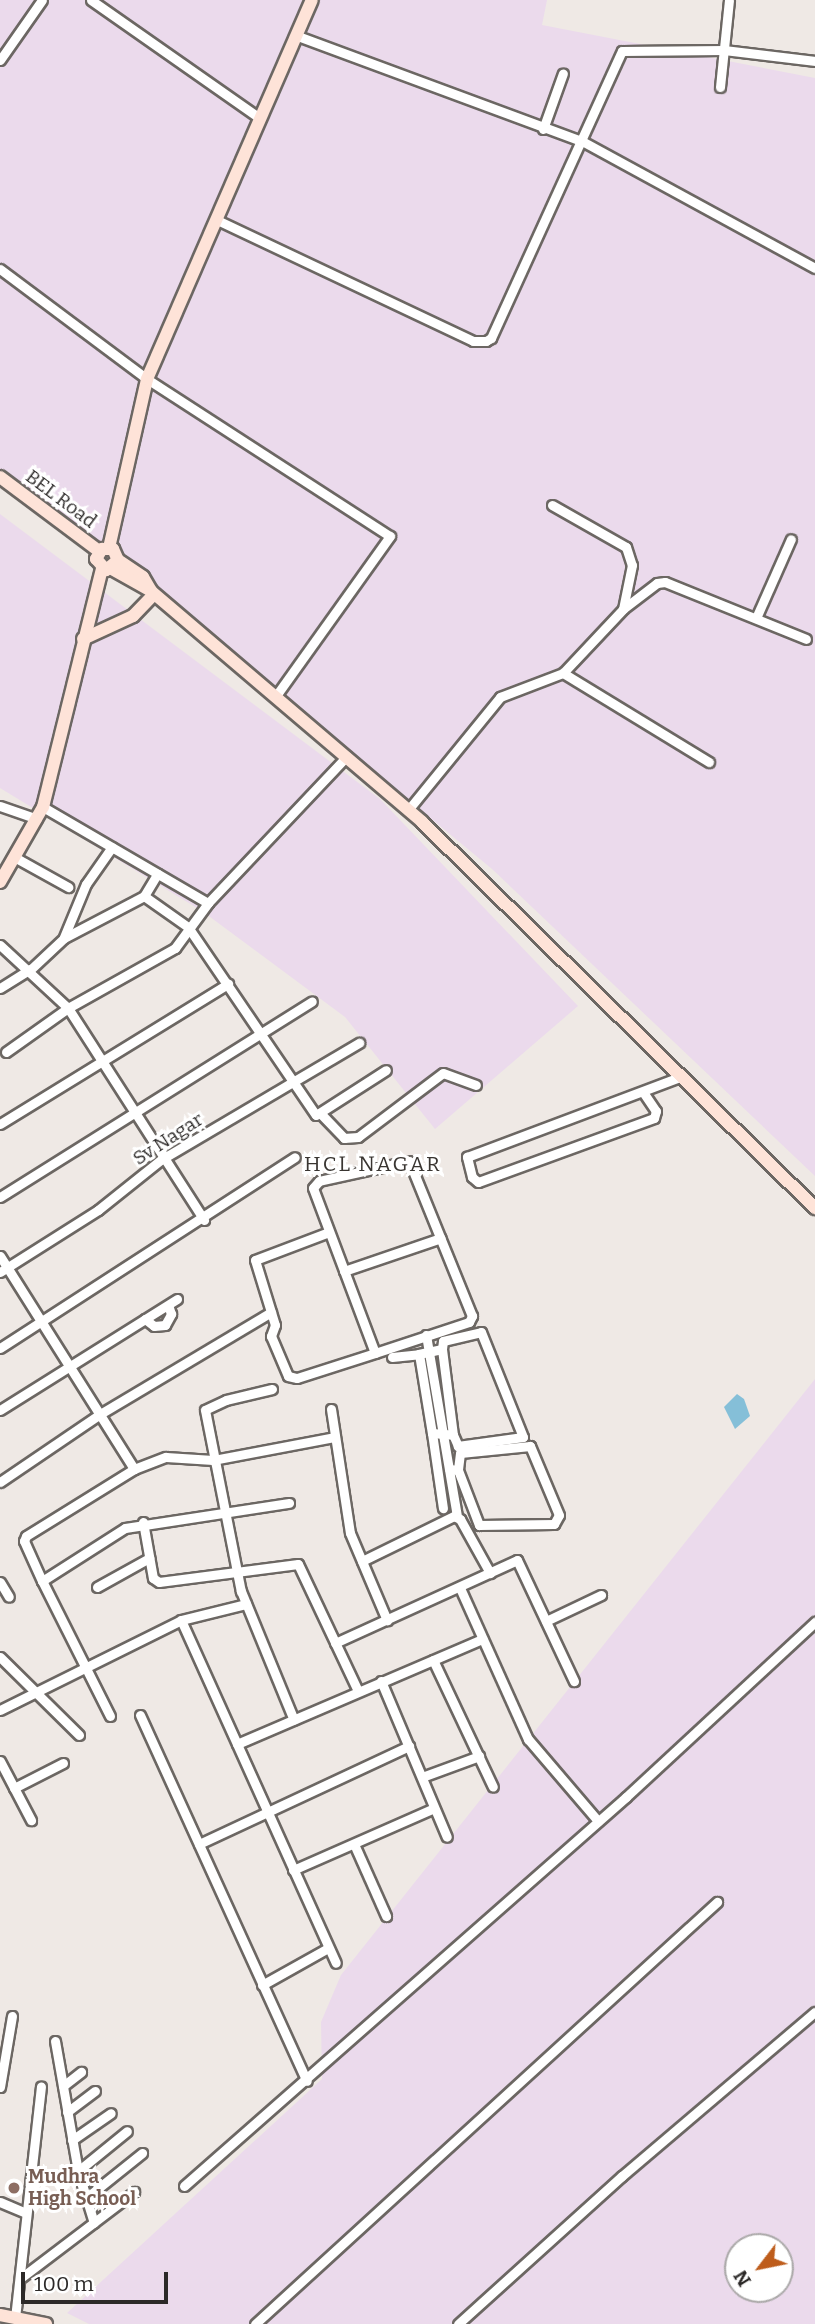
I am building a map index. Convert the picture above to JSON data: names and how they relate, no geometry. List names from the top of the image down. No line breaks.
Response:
{"streets":{"street":["BEL Road","Sv Nagar"]},"districts":["HCL NAGAR"],"places":["Mudhra High School"],"scale_bar":"100 m","north":"bottom left"}
